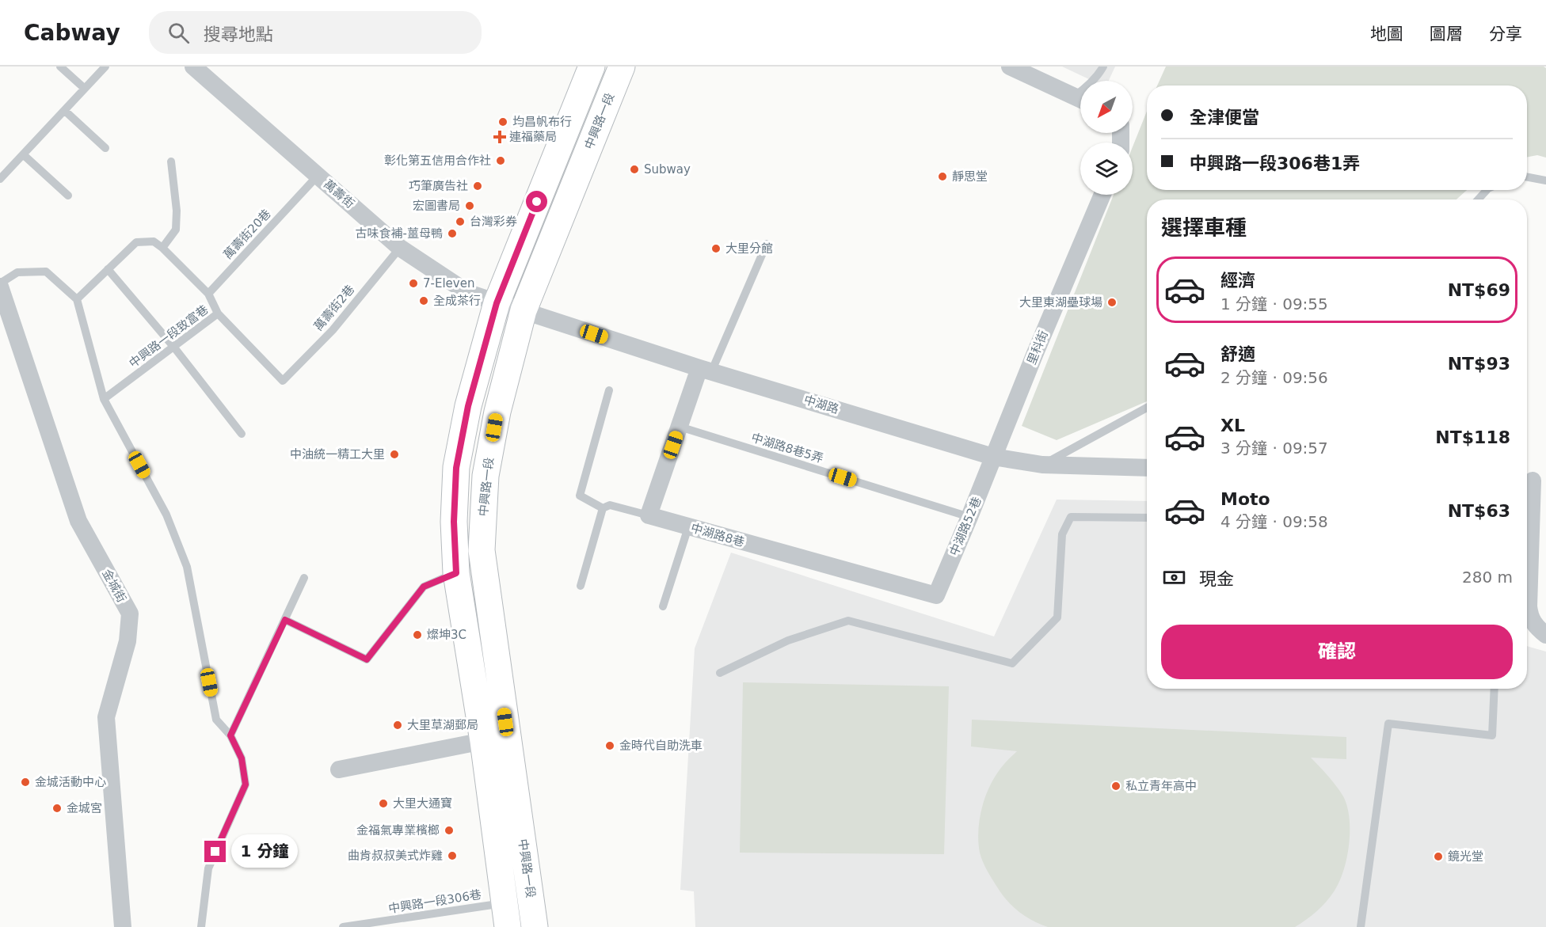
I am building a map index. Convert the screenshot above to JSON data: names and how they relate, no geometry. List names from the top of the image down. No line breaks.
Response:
{"streets":{"main road":["中興路一段"],"street":["萬壽街","里科街","中湖路","中湖路52巷","中湖路8巷","金城街"],"lane":["萬壽街20巷","萬壽街2巷","中興路一段致富巷","中湖路8巷5弄","中興路一段306巷"]},"crossings":[["中興路一段","萬壽街"],["中興路一段","中湖路"],["中興路一段","中興路一段306巷"],["萬壽街","萬壽街20巷"],["萬壽街","萬壽街2巷"],["萬壽街","中湖路"],["萬壽街2巷","中興路一段致富巷"],["里科街","中湖路"],["里科街","中湖路52巷"],["中湖路","中湖路52巷"],["中湖路8巷5弄","中湖路52巷"],["中湖路52巷","中湖路8巷"]],"places":{"other":["均昌帆布行","彰化第五信用合作社","Subway","靜思堂","巧筆廣告社","宏圖書局","台灣彩券","古味食補-薑母鴨","大里分館","7-Eleven","全成茶行","大里東湖壘球場","中油統一精工大里","燦坤3C","大里草湖郵局","金時代自助洗車","金城活動中心","私立青年高中","大里大通寶","金城宮","金福氣專業檳榔","曲肯叔叔美式炸雞","鏡光堂"],"health":["連福藥局"]},"north":"bottom left","page":{"header":"Cabway","search":"搜尋地點","nav":["地圖","圖層","分享"],"banner":["全津便當","中興路一段306巷1弄"],"heading":"選擇車種","list":[{"name":"經濟","note":"1 分鐘 · 09:55","value":"NT$69"},{"name":"舒適","note":"2 分鐘 · 09:56","value":"NT$93"},{"name":"XL","note":"3 分鐘 · 09:57","value":"NT$118"},{"name":"Moto","note":"4 分鐘 · 09:58","value":"NT$63"}],"pay":["現金","280 m"],"buttons":"確認","bubble":"1 分鐘"}}
